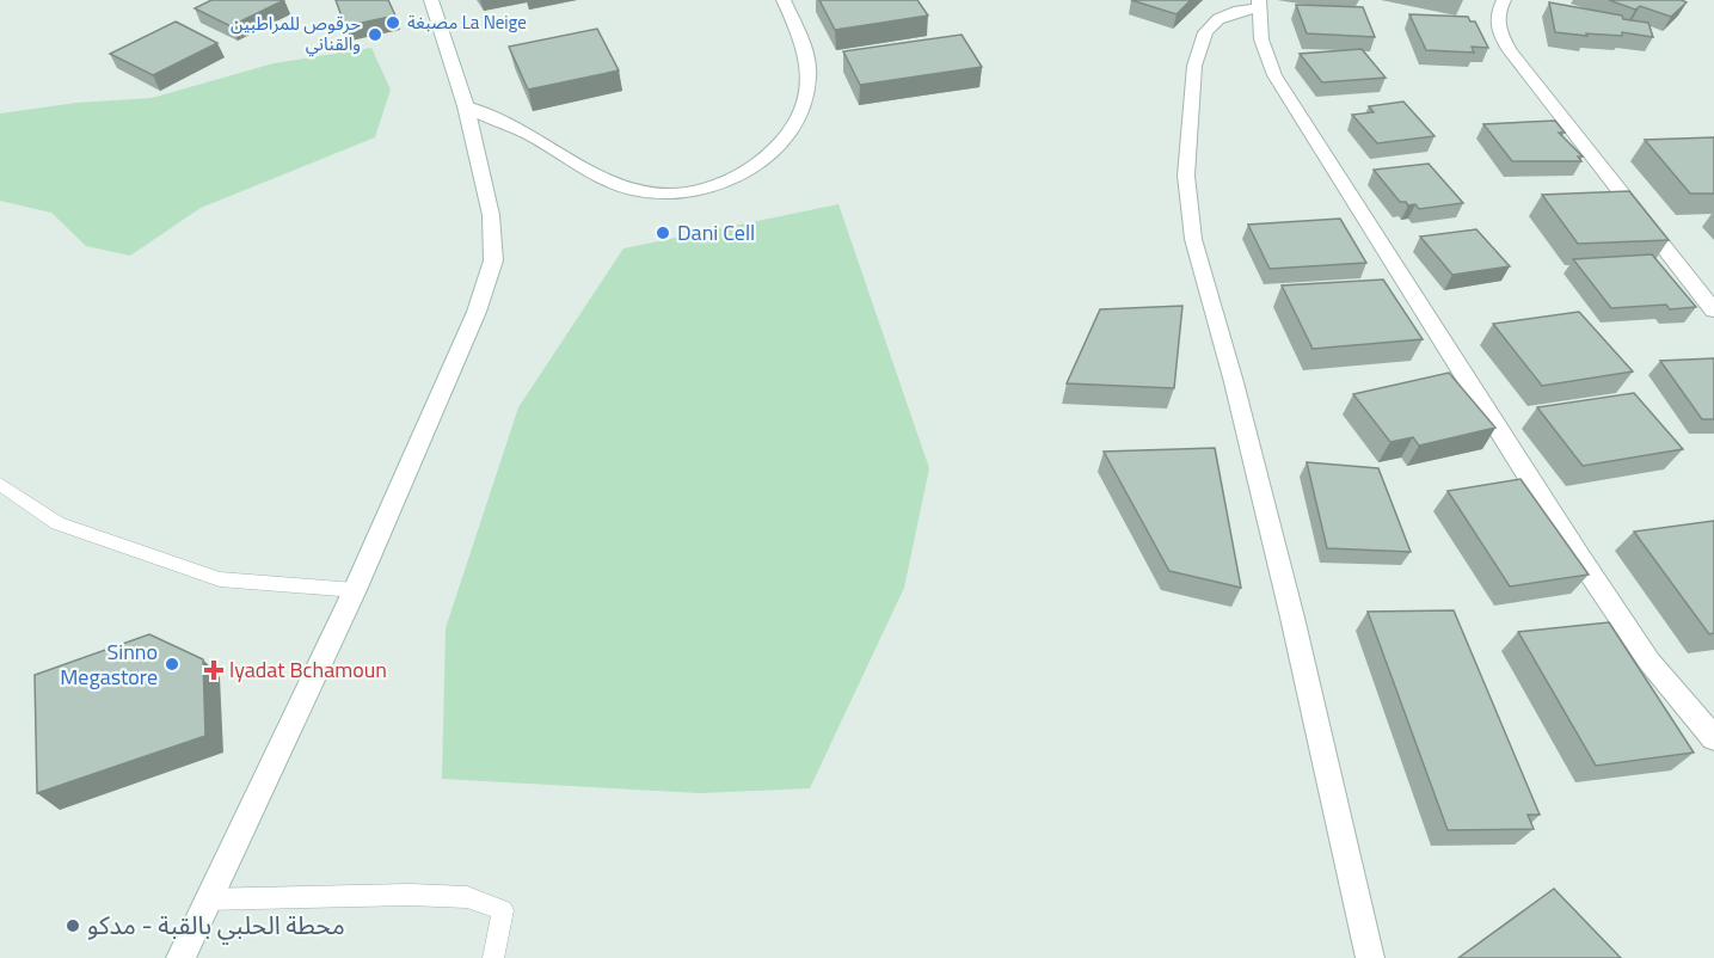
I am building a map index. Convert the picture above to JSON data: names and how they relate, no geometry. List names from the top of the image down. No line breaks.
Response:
{"places":{"other":["مصبغة La Neige","حرقوص للمراطبين والقناني","Dani Cell","Sinno Megastore","محطة الحلبي بالقبة - مدكو"],"health":["lyadat Bchamoun"]}}
